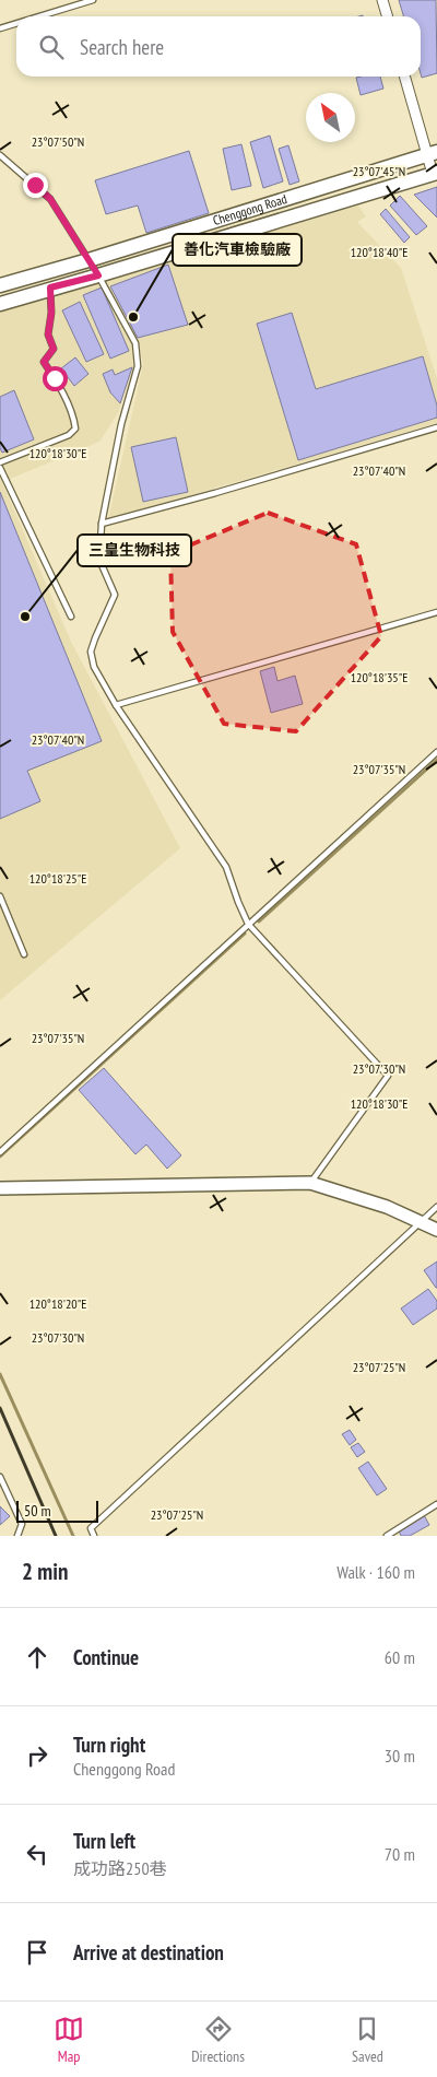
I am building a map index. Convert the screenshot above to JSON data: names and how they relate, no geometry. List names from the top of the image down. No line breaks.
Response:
{"streets":{"main road":["Chenggong Road"]},"places":["善化汽車檢驗廠","三皇生物科技"],"scale_bar":"50 m","north":"top left","page":{"search":"Search here","scale":"50 m","heading":["2 min","Walk · 160 m"],"list":[["Continue","60 m"],["Turn right","Chenggong Road","30 m"],["Turn left","成功路250巷","70 m"],"Arrive at destination"],"nav":["Map","Directions","Saved"]},"coordinates":["23°07'50\"N","23°07'45\"N","120°18'40\"E","120°18'30\"E","23°07'40\"N","120°18'35\"E","23°07'35\"N","120°18'25\"E","23°07'30\"N","120°18'20\"E","23°07'25\"N"]}
